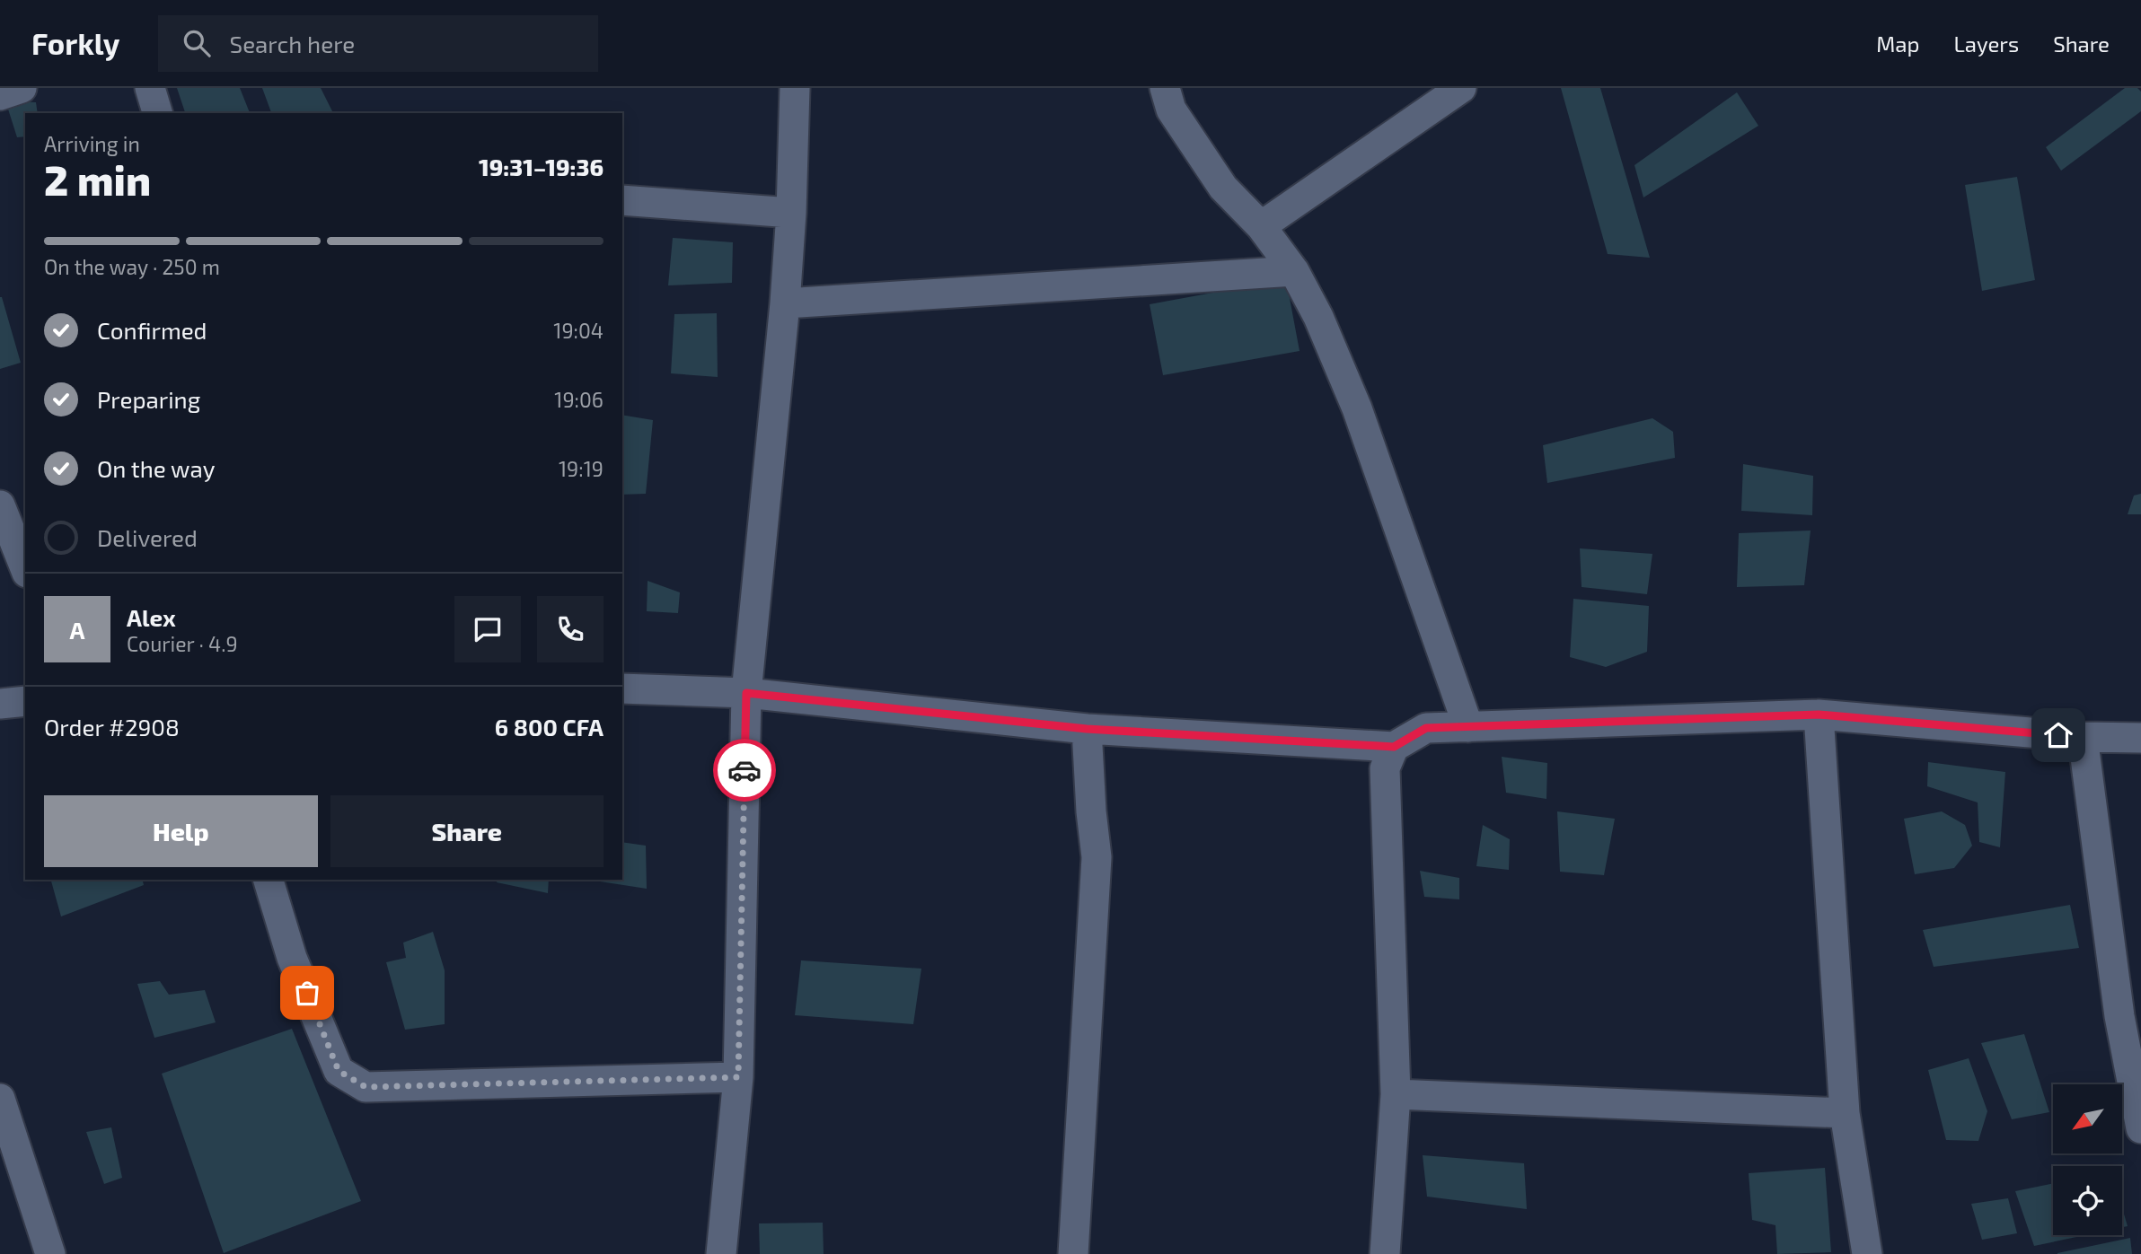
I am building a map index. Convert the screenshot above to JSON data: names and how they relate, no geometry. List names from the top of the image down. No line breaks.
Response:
{"north":"bottom left","page":{"header":"Forkly","search":"Search here","nav":["Map","Layers","Share"],"heading":["2 min","Arriving in","19:31–19:36"],"panel":["Alex","Courier · 4.9","Order #2908","6 800 CFA"],"bar":"On the way · 250 m","list":[["Confirmed","19:04"],["Preparing","19:06"],["On the way","19:19"],"Delivered"],"round":"A","buttons":["Help","Share"]}}
